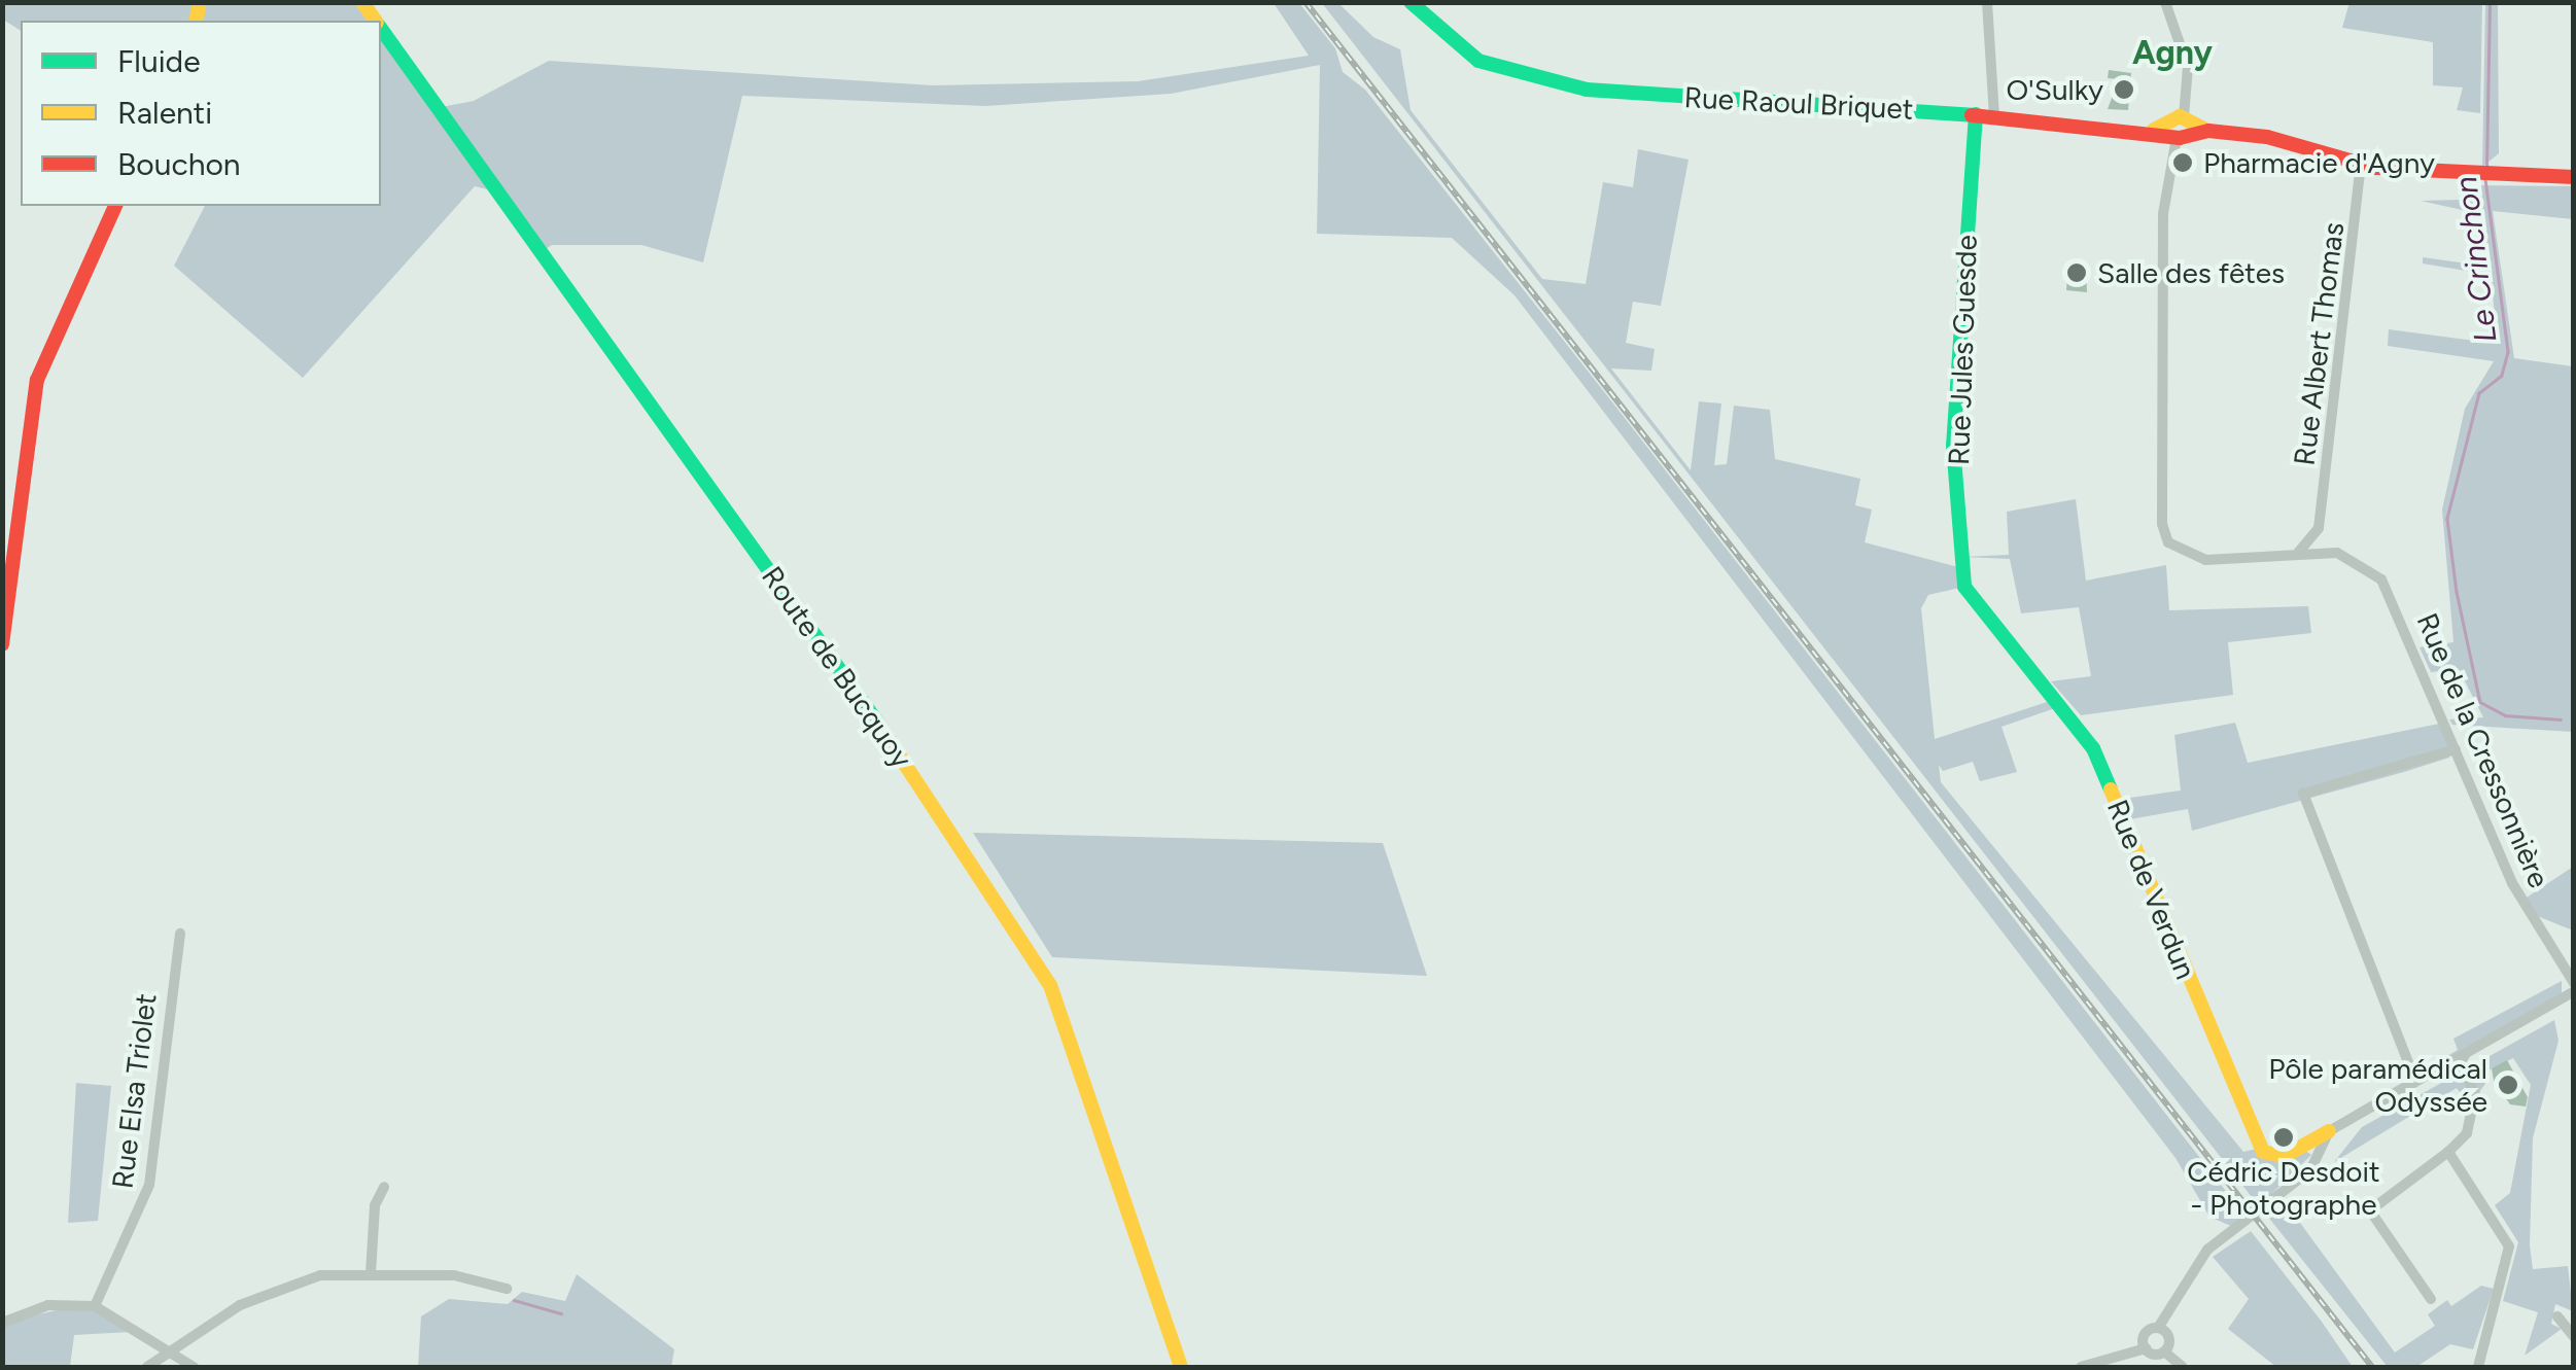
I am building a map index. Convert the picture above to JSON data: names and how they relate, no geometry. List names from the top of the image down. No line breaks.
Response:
{"streets":{"street":["Rue Raoul Briquet","Rue Albert Thomas","Rue Jules Guesde","Route de Bucquoy","Rue de la Cressonnière","Rue de Verdun","Rue Elsa Triolet"]},"crossings":[["Rue Raoul Briquet","Rue Albert Thomas"],["Rue Raoul Briquet","Rue Jules Guesde"],["Rue Jules Guesde","Rue de Verdun"]],"districts":["Agny"],"water":["Le Crinchon"],"places":["O'Sulky","Pharmacie d'Agny","Salle des fêtes","Pôle paramédical Odyssée","Cédric Desdoit - Photographe"],"legend":["Fluide","Ralenti","Bouchon"]}
